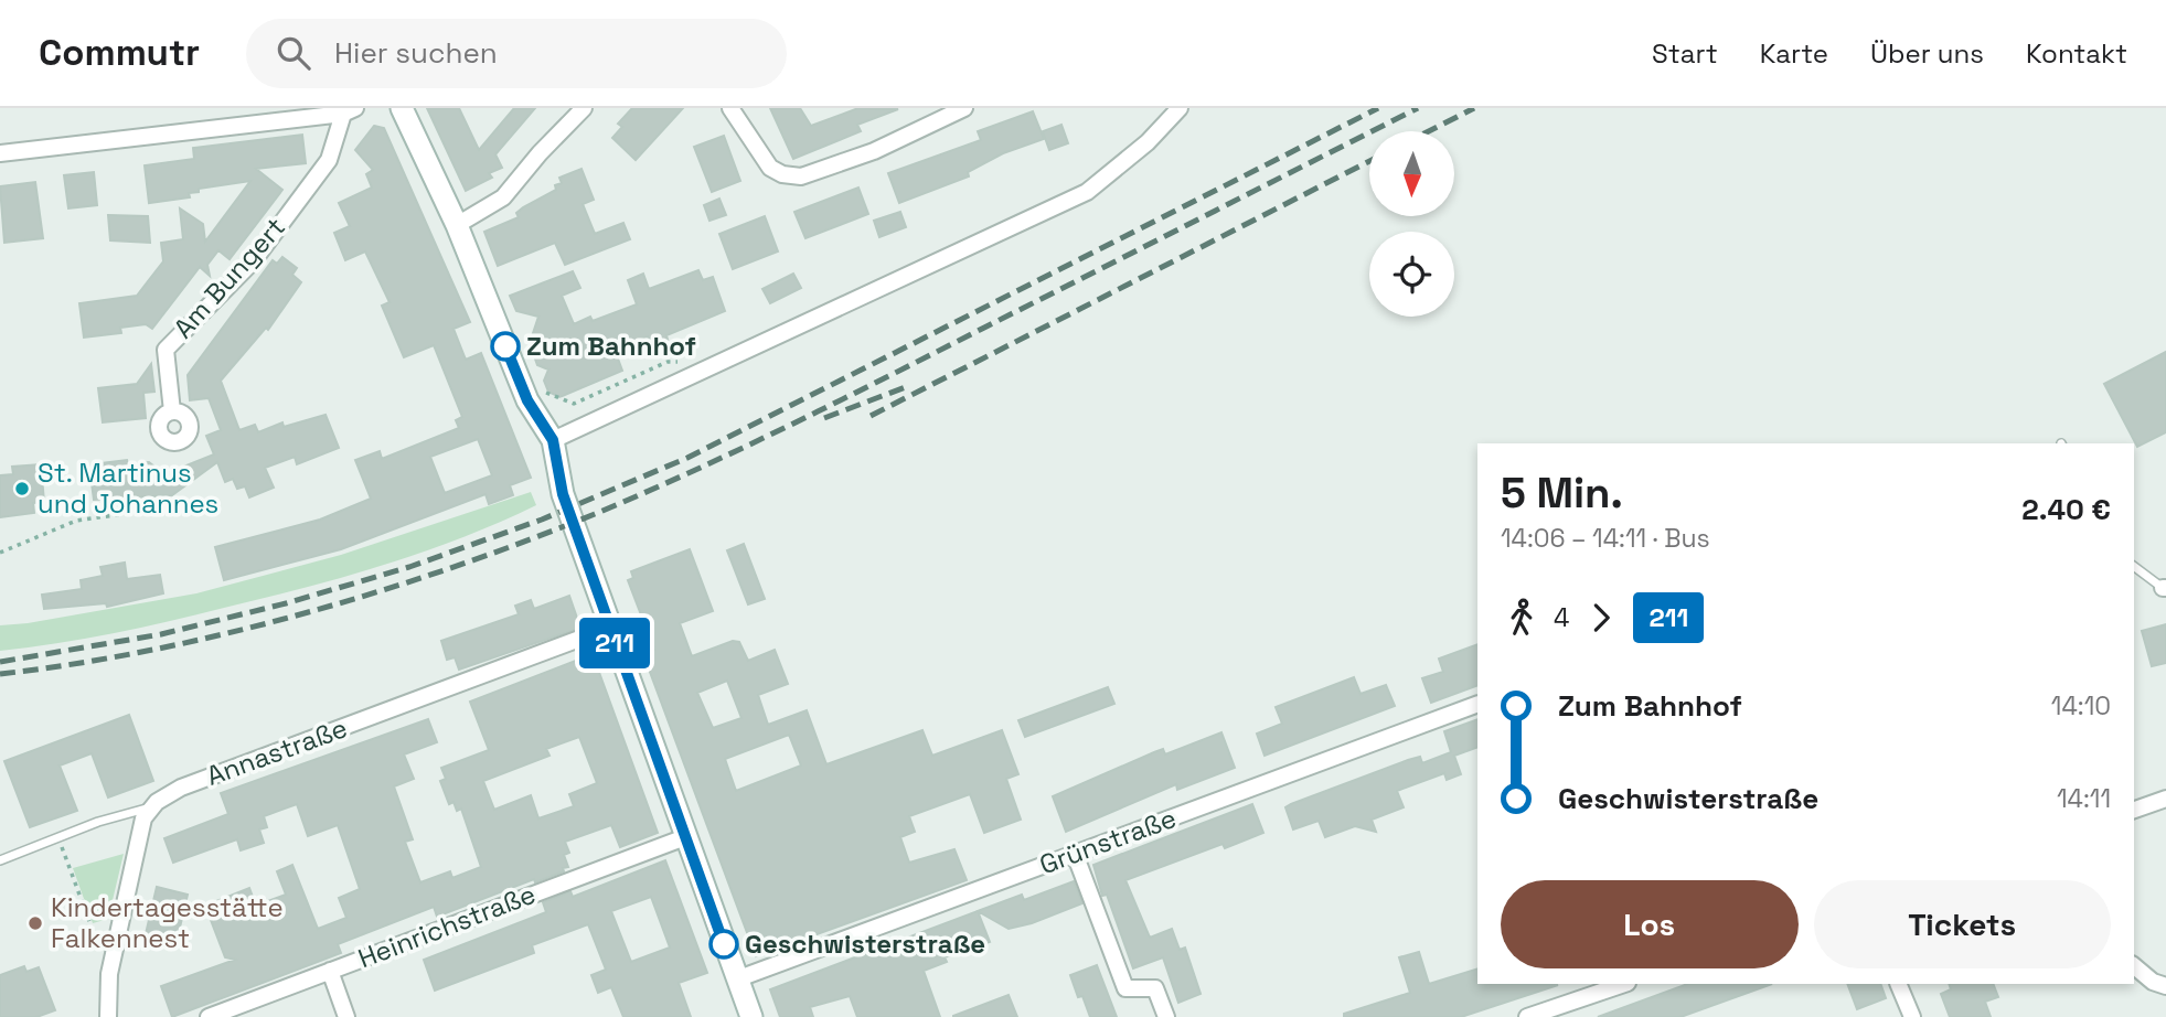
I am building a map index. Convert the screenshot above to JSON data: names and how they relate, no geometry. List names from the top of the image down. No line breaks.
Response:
{"streets":{"street":["Am Bungert","Annastraße","Grünstraße","Heinrichstraße"]},"places":["Zum Bahnhof","St. Martinus und Johannes","Kindertagesstätte Falkennest","Geschwisterstraße"],"lines":["bus line 211"],"north":"bottom","page":{"header":"Commutr","search":"Hier suchen","nav":["Start","Karte","Über uns","Kontakt"],"on_map":"211","heading":["5 Min.","14:06 – 14:11 · Bus","2.40 €"],"legs":["4","211"],"list":[{"name":"Zum Bahnhof","value":"14:10"},{"name":"Geschwisterstraße","value":"14:11"}],"buttons":["Los","Tickets"]}}
